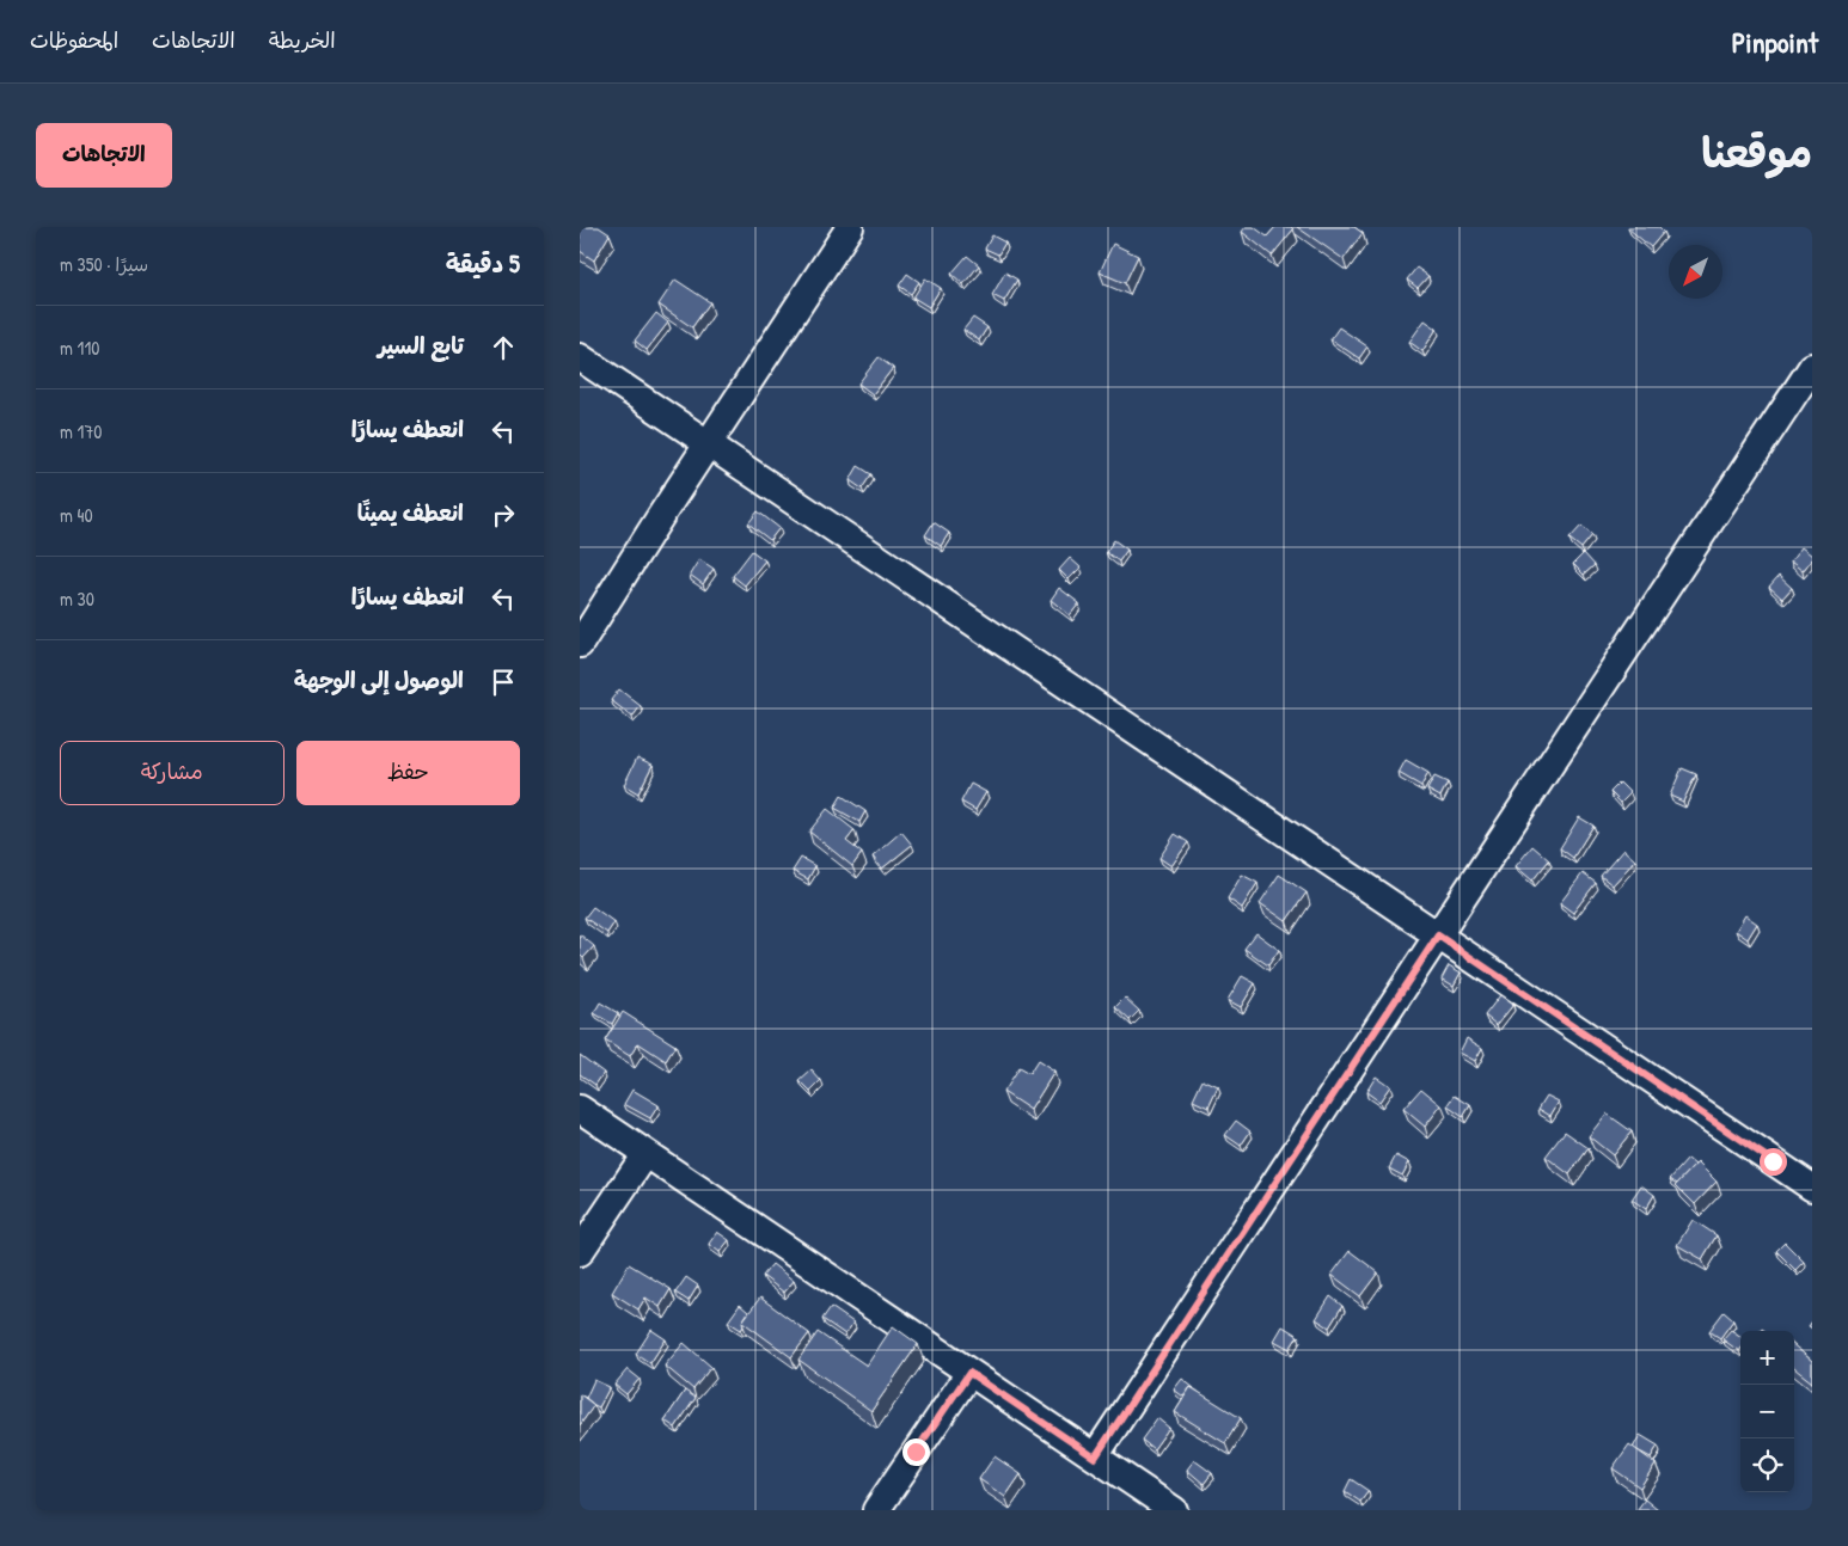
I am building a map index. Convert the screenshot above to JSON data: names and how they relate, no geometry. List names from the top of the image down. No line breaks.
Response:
{"north":"bottom left","page":{"header":"Pinpoint","nav":["الخريطة","الاتجاهات","المحفوظات"],"title":"موقعنا","buttons":["الاتجاهات",["حفظ","مشاركة"]],"heading":["5 دقيقة","سيرًا · 350 m"],"list":[["تابع السير","110 m"],["انعطف يسارًا","170 m"],["انعطف يمينًا","40 m"],["انعطف يسارًا","30 m"],"الوصول إلى الوجهة"],"map_buttons":["+","−"]}}
